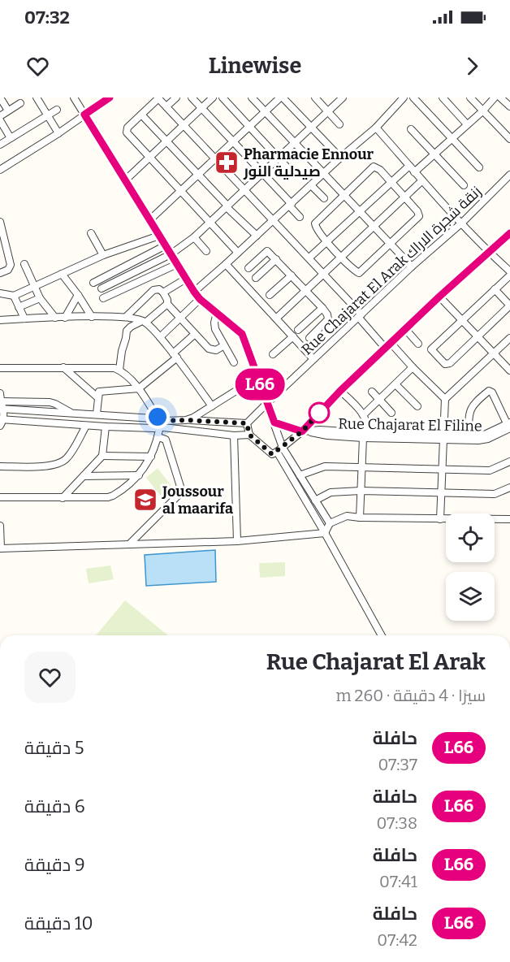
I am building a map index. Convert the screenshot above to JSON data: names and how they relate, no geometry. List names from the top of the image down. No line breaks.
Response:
{"streets":{"street":["Rue Chajarat El Arak زنقة شجرة الاراك","Rue Chajarat El Filine"]},"places":{"pharmacy":["Pharmacie Ennour صيدلية النور"],"school or university":["Joussour al maarifa"]},"lines":["bus line L66"],"page":{"status":"07:32","header":"Linewise","on_map":"L66","heading":["Rue Chajarat El Arak","سيرًا · 4 دقيقة · 260 m"],"list":[{"mark":"L66","name":"حافلة","note":"07:37","value":"5 دقيقة"},{"mark":"L66","name":"حافلة","note":"07:38","value":"6 دقيقة"},{"mark":"L66","name":"حافلة","note":"07:41","value":"9 دقيقة"},{"mark":"L66","name":"حافلة","note":"07:42","value":"10 دقيقة"}]}}
